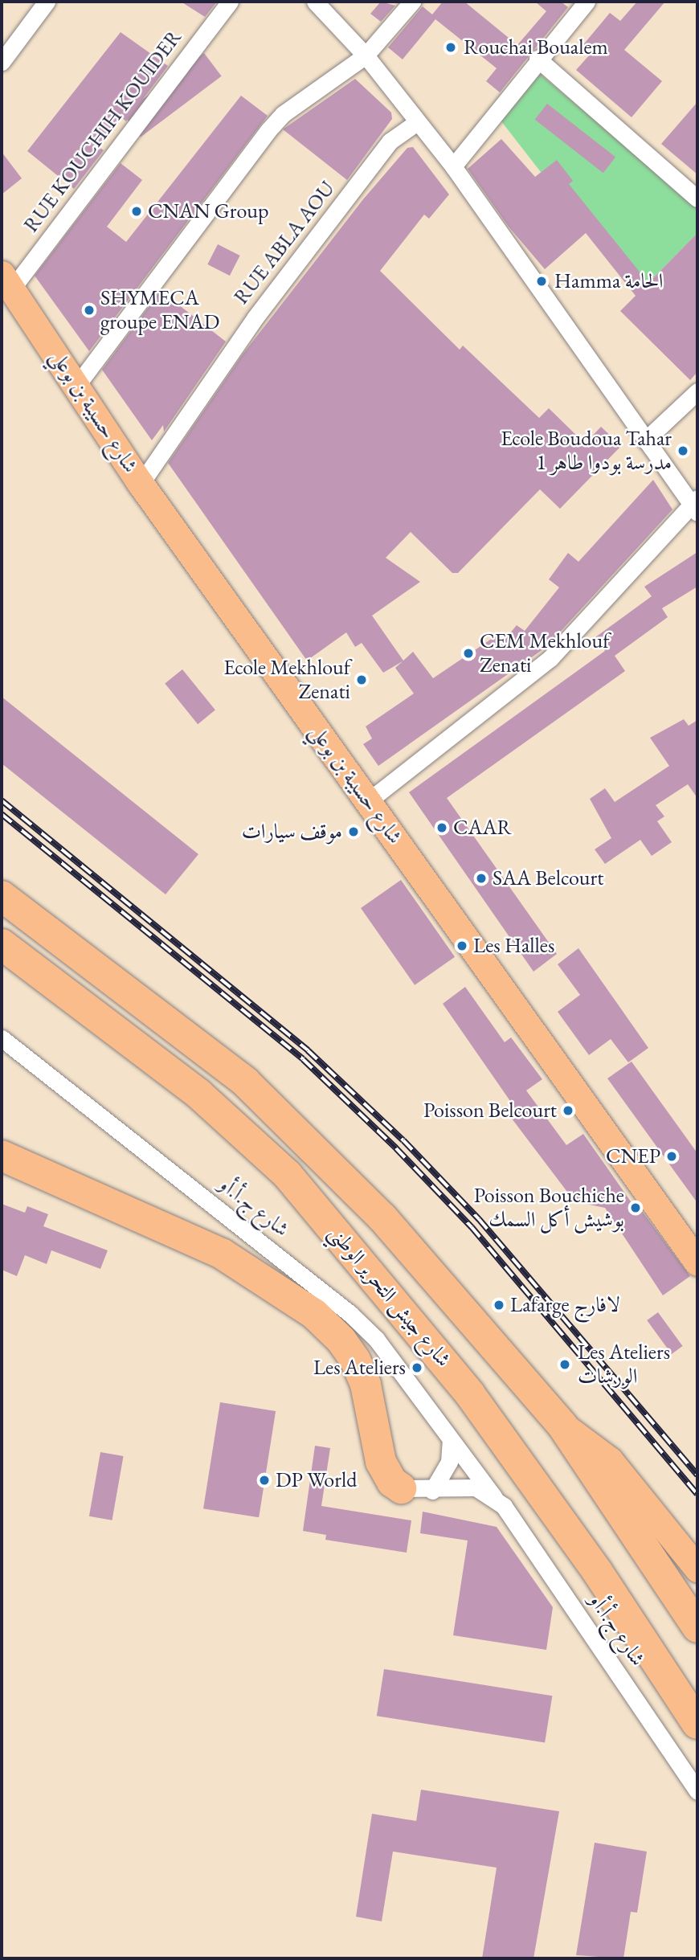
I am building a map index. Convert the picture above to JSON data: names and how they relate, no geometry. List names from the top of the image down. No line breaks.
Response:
{"streets":{"highway":["شارع جيش التحرير الوطني"],"main road":["شارع حسيبة بن بوعلي"],"street":["RUE KOUCHIH KOUIDER","RUE ABLA AOU","شارع ج.أ.أو"]},"crossings":[["RUE KOUCHIH KOUIDER","شارع حسيبة بن بوعلي"],["RUE ABLA AOU","شارع حسيبة بن بوعلي"]],"places":["Rouchai Boualem","CNAN Group","Hamma الحامة","SHYMECA groupe ENAD","Ecole Boudoua Tahar 1 مدرسة بودوا طاهر","CEM Mekhlouf Zenati","Ecole Mekhlouf Zenati","CAAR","موقف سيارات","SAA Belcourt","Les Halles","Poisson Belcourt","CNEP","Poisson Bouchiche بوشيش أكل السمك","Lafarge لافارج","Les Ateliers الورشات","Les Ateliers","DP World"]}
